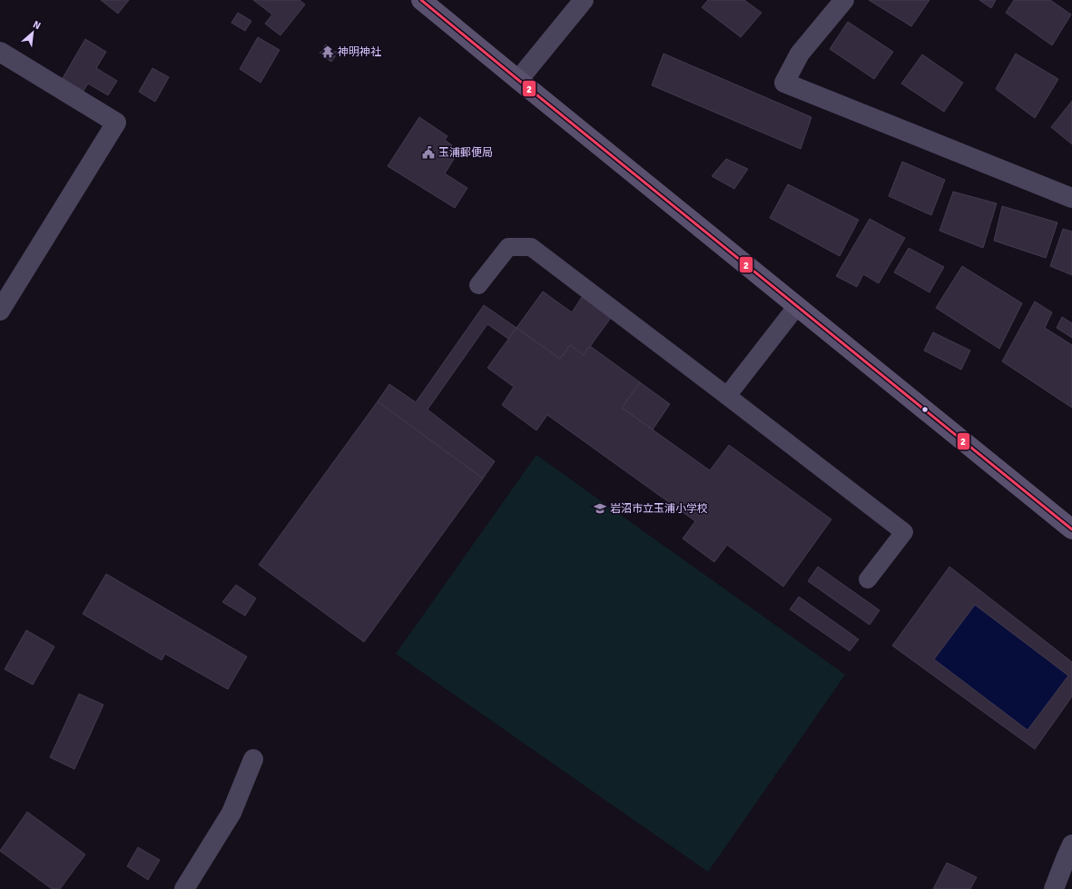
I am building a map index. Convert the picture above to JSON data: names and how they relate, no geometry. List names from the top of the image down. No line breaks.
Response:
{"places":{"temple":["神明神社"],"public building":["玉浦郵便局"],"school or university":["岩沼市立玉浦小学校"]},"lines":["transit line 2"],"north":"top right"}
